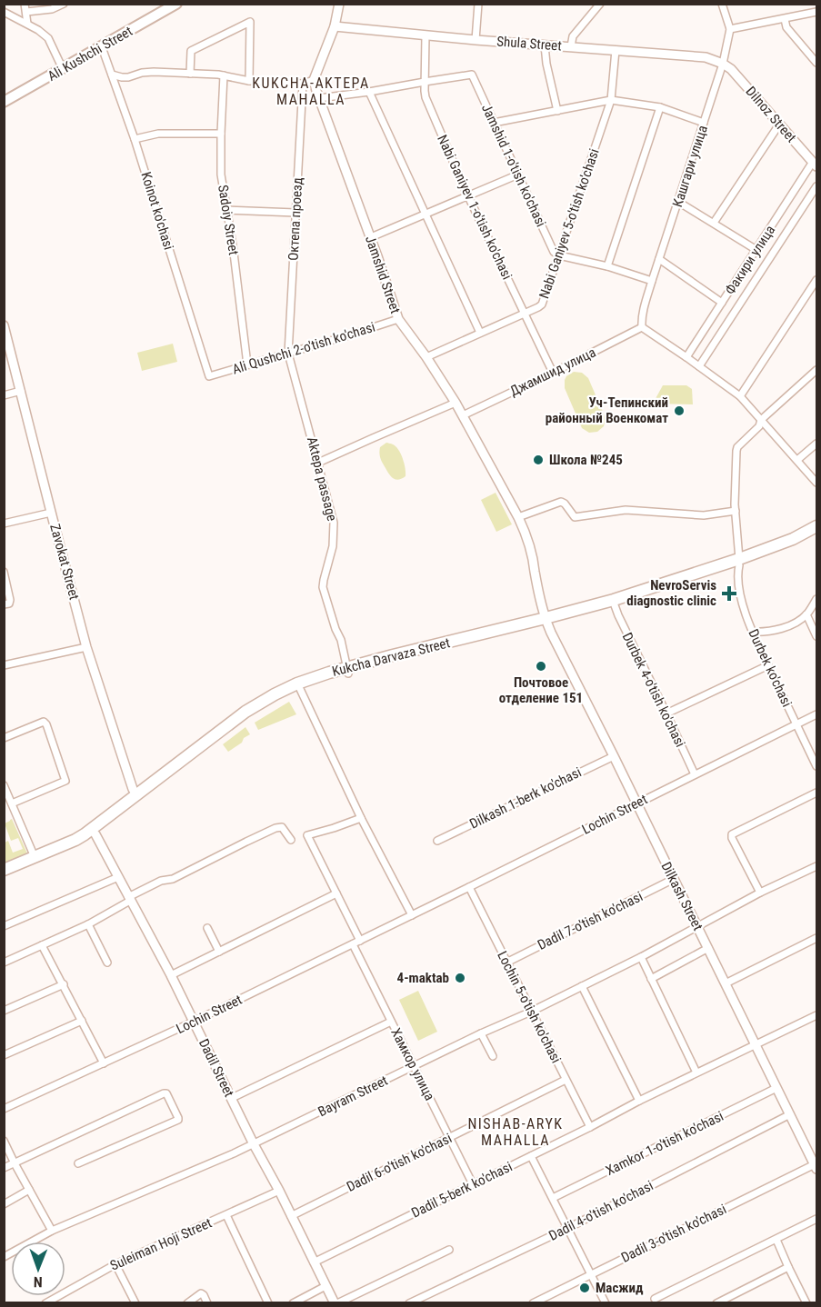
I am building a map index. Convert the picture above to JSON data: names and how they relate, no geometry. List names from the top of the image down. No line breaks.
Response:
{"streets":{"main road":["Ali Kushchi Street","Kukcha Darvaza Street"],"street":["Shula Street","Dilnoz Street","Jamshid 1-o'tish ko'chasi","Кашгари улица","Nabi Ganiyev 1-o'tish ko'chasi","Koinot ko'chasi","Октепа проезд","Sadoiy Street","Nabi Ganiyev 5-o'tish ko'chasi","Факири улица","Jamshid Street","Ali Qushchi 2-o'tish ko'chasi","Джамшид улица","Aktepa passage","Zavokat Street","Durbek ko'chasi","Durbek 4-o'tish ko'chasi","Dilkash 1-berk ko'chasi","Lochin Street","Dilkash Street","Dadil 7-o'tish ko'chasi","Lochin 5-o'tish ko'chasi","Хамкор улица","Dadil Street","Bayram Street","Xamkor 1-o'tish ko'chasi","Dadil 6-o'tish ko'chasi","Dadil 5-berk ko'chasi","Dadil 4-o'tish ko'chasi","Dadil 3-o'tish ko'chasi","Suleiman Hoji Street"]},"crossings":[["Shula Street","Dilnoz Street"],["Shula Street","Кашгари улица"],["Shula Street","Nabi Ganiyev 1-o'tish ko'chasi"],["Shula Street","Nabi Ganiyev 5-o'tish ko'chasi"],["Ali Kushchi Street","Koinot ko'chasi"],["Dilnoz Street","Кашгари улица"],["Dilnoz Street","Факири улица"],["Jamshid 1-o'tish ko'chasi","Nabi Ganiyev 1-o'tish ko'chasi"],["Jamshid 1-o'tish ko'chasi","Nabi Ganiyev 5-o'tish ko'chasi"],["Кашгари улица","Джамшид улица"],["Nabi Ganiyev 1-o'tish ko'chasi","Nabi Ganiyev 5-o'tish ko'chasi"],["Nabi Ganiyev 1-o'tish ko'chasi","Джамшид улица"],["Koinot ko'chasi","Ali Qushchi 2-o'tish ko'chasi"],["Октепа проезд","Ali Qushchi 2-o'tish ko'chasi"],["Октепа проезд","Aktepa passage"],["Sadoiy Street","Ali Qushchi 2-o'tish ko'chasi"],["Nabi Ganiyev 5-o'tish ko'chasi","Jamshid Street"],["Jamshid Street","Ali Qushchi 2-o'tish ko'chasi"],["Jamshid Street","Джамшид улица"],["Jamshid Street","Kukcha Darvaza Street"],["Jamshid Street","Dilkash Street"],["Ali Qushchi 2-o'tish ko'chasi","Aktepa passage"],["Aktepa passage","Kukcha Darvaza Street"],["Zavokat Street","Kukcha Darvaza Street"],["Kukcha Darvaza Street","Durbek ko'chasi"],["Kukcha Darvaza Street","Durbek 4-o'tish ko'chasi"],["Kukcha Darvaza Street","Dilkash Street"],["Kukcha Darvaza Street","Dadil Street"],["Durbek ko'chasi","Lochin Street"],["Durbek 4-o'tish ko'chasi","Lochin Street"],["Dilkash 1-berk ko'chasi","Dilkash Street"],["Lochin Street","Dilkash Street"],["Lochin Street","Lochin 5-o'tish ko'chasi"],["Lochin Street","Хамкор улица"],["Lochin Street","Dadil Street"],["Dilkash Street","Dadil 7-o'tish ko'chasi"],["Dilkash Street","Bayram Street"],["Dilkash Street","Xamkor 1-o'tish ko'chasi"],["Dilkash Street","Dadil 5-berk ko'chasi"],["Dilkash Street","Dadil 4-o'tish ko'chasi"],["Dilkash Street","Dadil 3-o'tish ko'chasi"],["Dadil 7-o'tish ko'chasi","Lochin 5-o'tish ko'chasi"],["Lochin 5-o'tish ko'chasi","Bayram Street"],["Lochin 5-o'tish ko'chasi","Dadil 6-o'tish ko'chasi"],["Lochin 5-o'tish ko'chasi","Dadil 5-berk ko'chasi"],["Хамкор улица","Bayram Street"],["Хамкор улица","Dadil 6-o'tish ko'chasi"],["Хамкор улица","Dadil 5-berk ko'chasi"],["Dadil Street","Bayram Street"],["Dadil Street","Dadil 6-o'tish ko'chasi"],["Dadil Street","Dadil 5-berk ko'chasi"],["Dadil Street","Suleiman Hoji Street"]],"districts":["KUKCHA-AKTEPA MAHALLA","NISHAB-ARYK MAHALLA"],"places":{"other":["Уч-Тепинский районный Военкомат","Школа №245","Почтовое отделение 151","4-maktab","Масжид"],"health":["NevroServis diagnostic clinic"]},"north":"bottom"}
